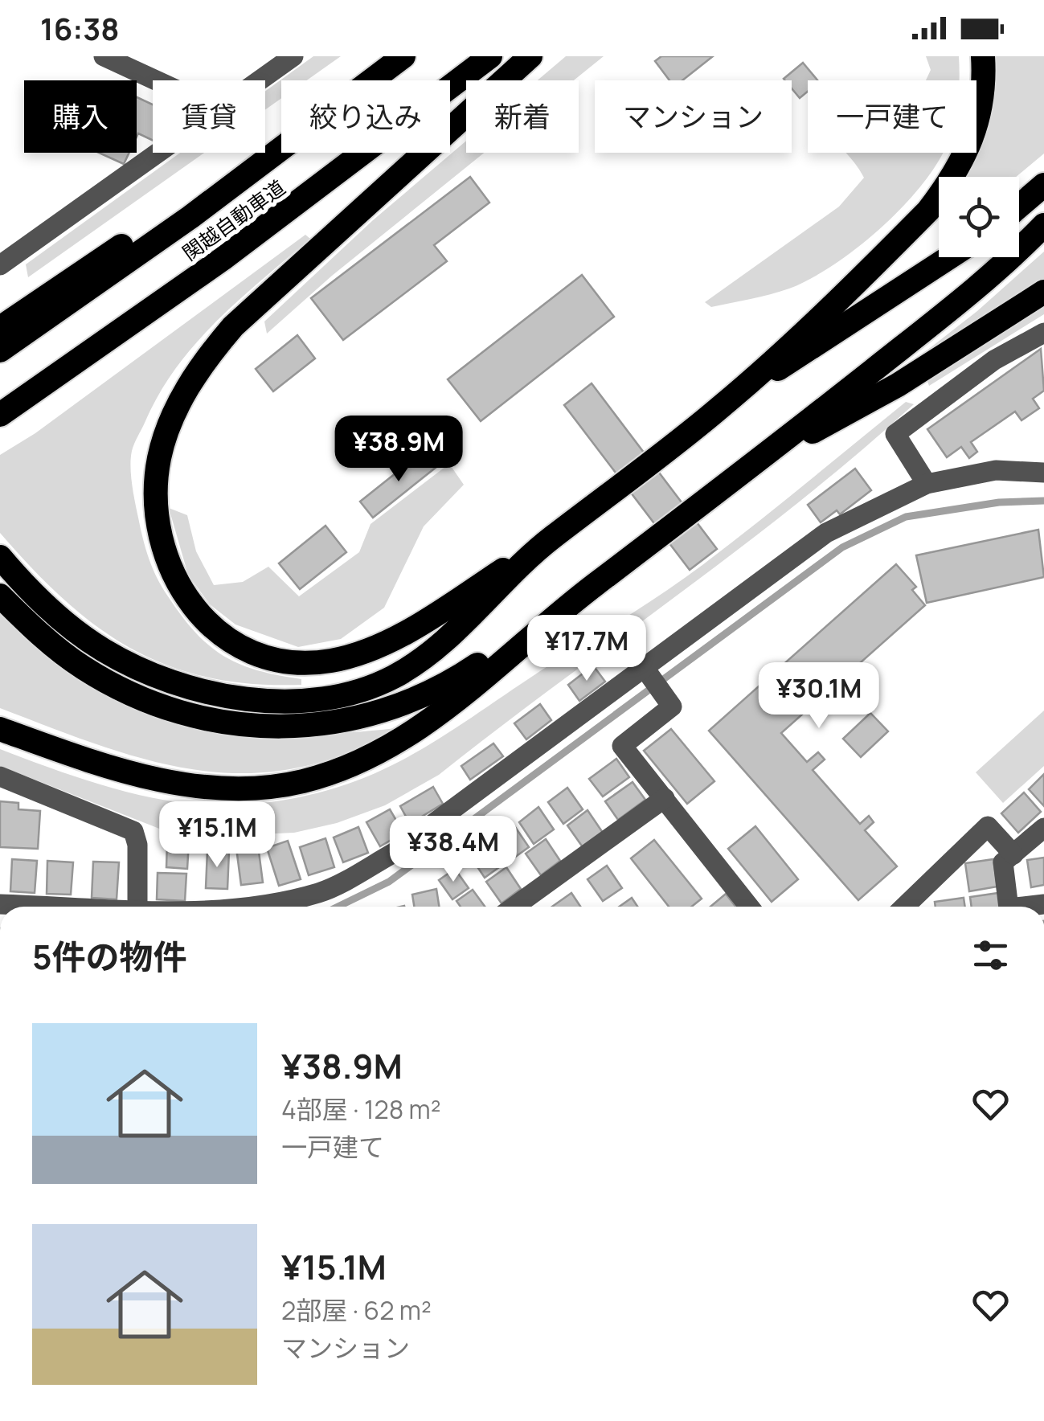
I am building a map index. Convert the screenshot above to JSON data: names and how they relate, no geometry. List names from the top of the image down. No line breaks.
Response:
{"streets":{"highway":["関越自動車道"]},"page":{"status":"16:38","chip":["購入","賃貸","絞り込み","新着","マンション","一戸建て"],"price":["¥38.9M","¥17.7M","¥30.1M","¥15.1M","¥38.4M"],"heading":"5件の物件","list":[{"name":"¥38.9M","note":"4部屋 · 128 m² · 一戸建て"},{"name":"¥15.1M","note":"2部屋 · 62 m² · マンション"}]}}
